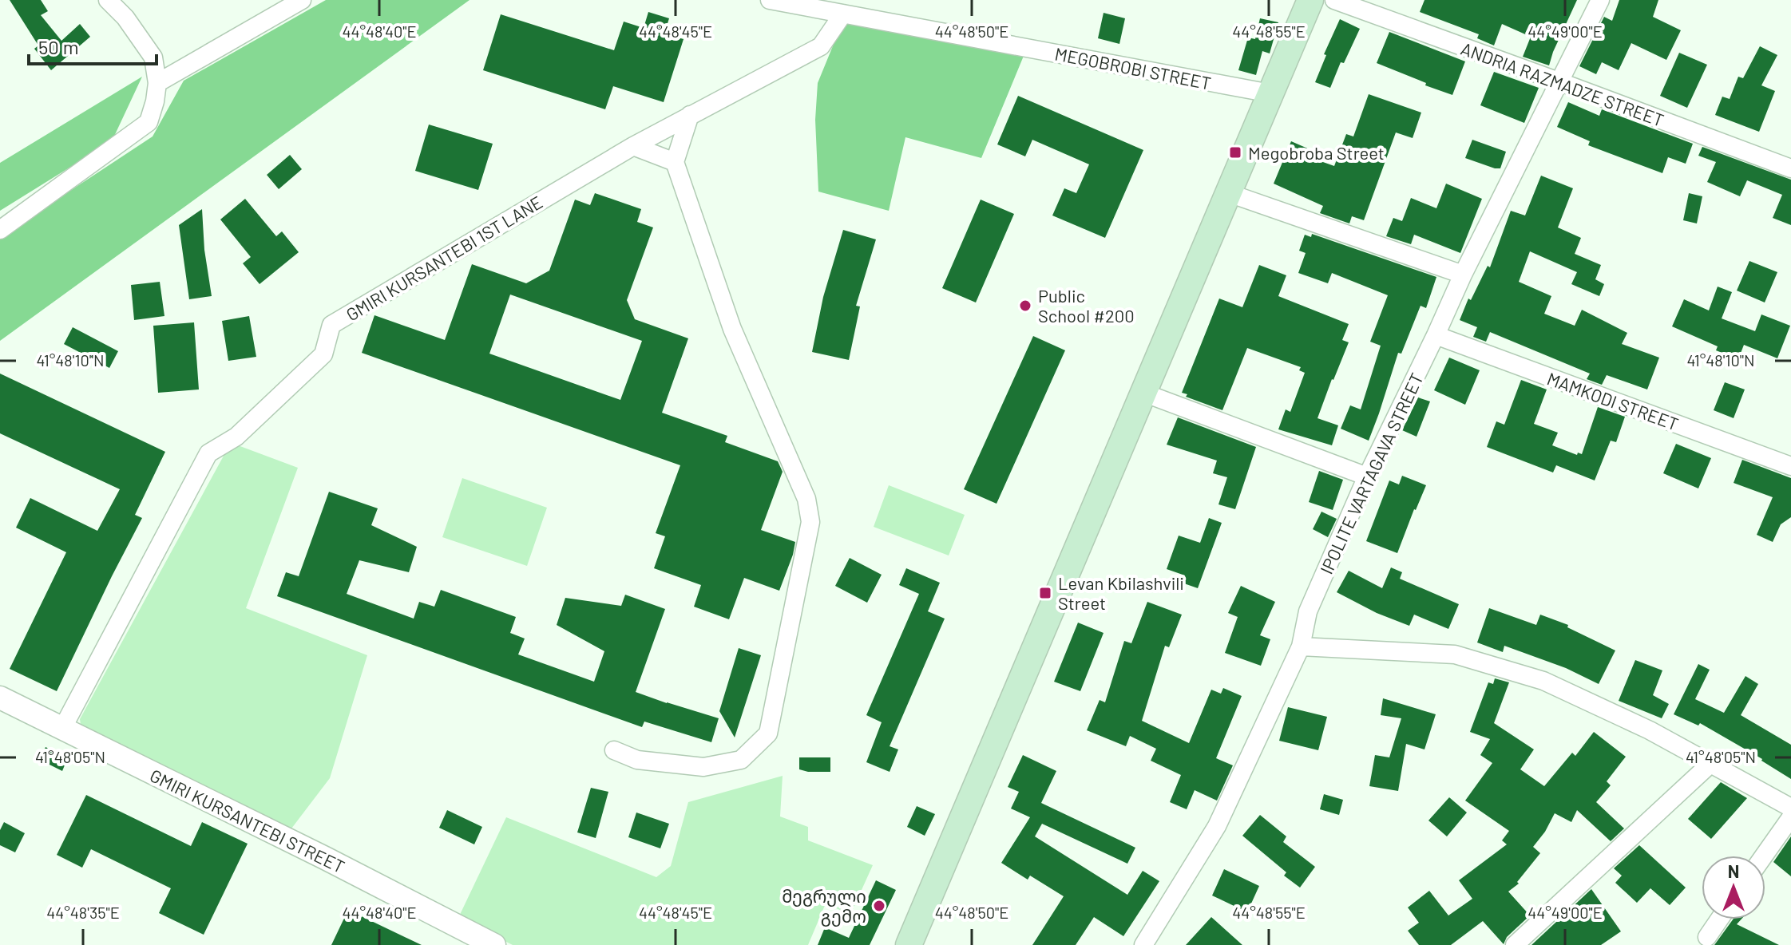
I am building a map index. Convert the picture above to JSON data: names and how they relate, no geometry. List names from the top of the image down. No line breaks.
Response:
{"streets":{"street":["MEGOBROBI STREET","ANDRIA RAZMADZE STREET","GMIRI KURSANTEBI 1ST LANE","MAMKODI STREET","IPOLITE VARTAGAVA STREET","GMIRI KURSANTEBI STREET"]},"crossings":[["MEGOBROBI STREET","GMIRI KURSANTEBI 1ST LANE"],["ANDRIA RAZMADZE STREET","IPOLITE VARTAGAVA STREET"],["GMIRI KURSANTEBI 1ST LANE","GMIRI KURSANTEBI STREET"],["MAMKODI STREET","IPOLITE VARTAGAVA STREET"]],"places":{"transit":["Megobroba Street","Levan Kbilashvili Street"],"other":["Public School #200","მეგრული გემო"]},"scale_bar":"50 m","north":"top","coordinates":["44°48'40\"E","44°48'45\"E","44°48'50\"E","44°48'55\"E","44°49'00\"E","41°48'10\"N","41°48'05\"N","44°48'35\"E"]}
